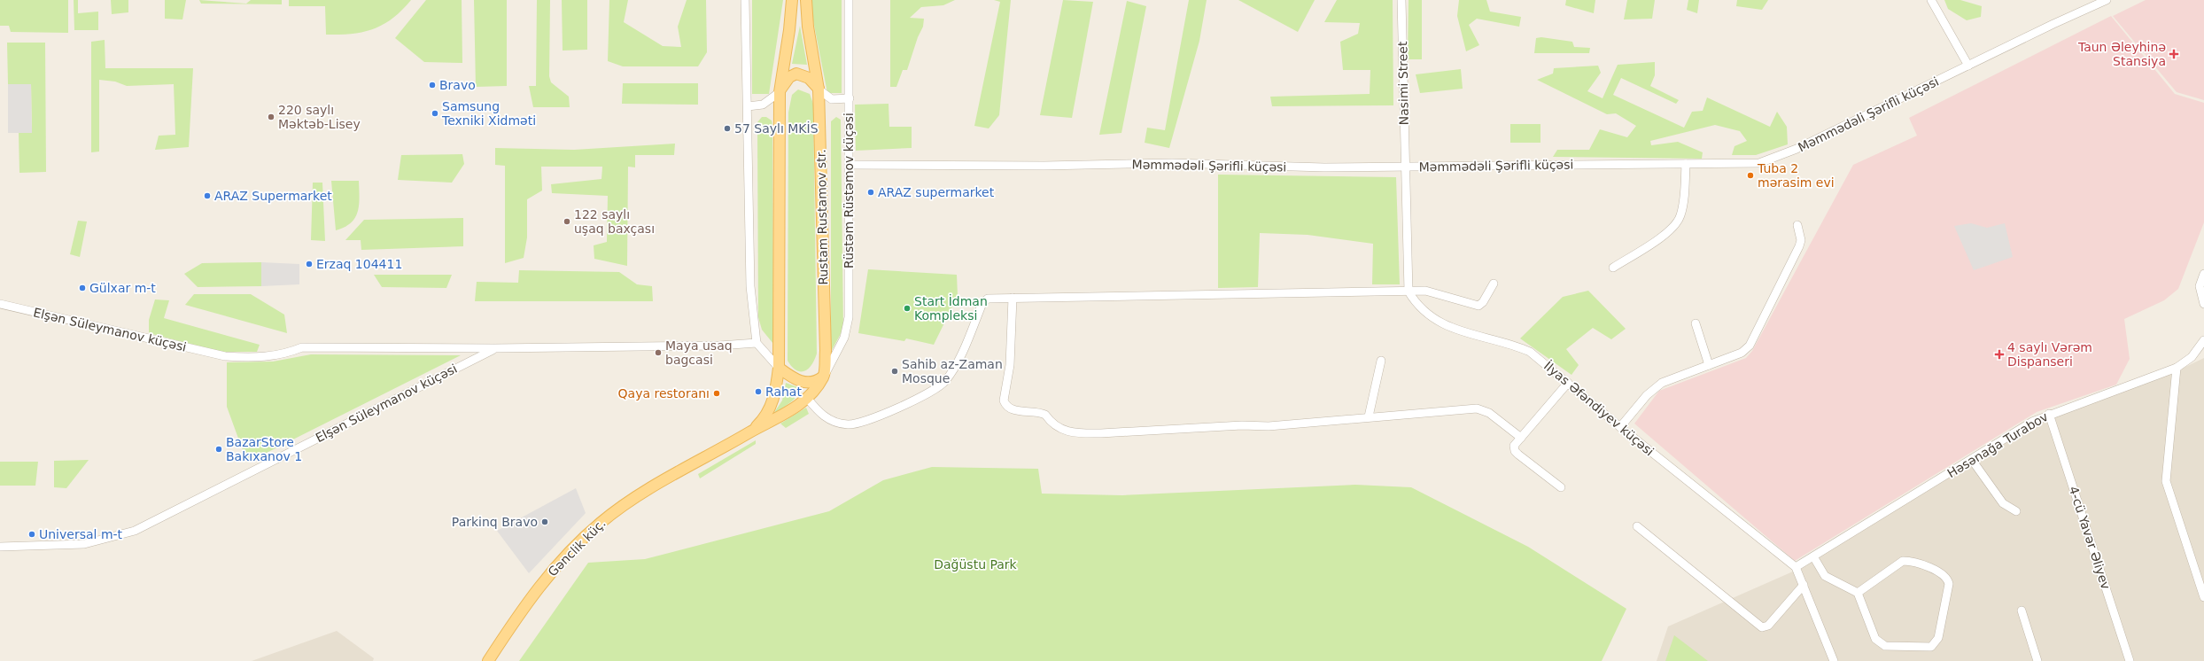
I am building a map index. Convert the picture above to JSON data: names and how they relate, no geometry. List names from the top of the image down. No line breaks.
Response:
{"streets":{"main road":["Rustam Rustamov str.","Gənclik küç."],"street":["Nasimi Street","Məmmədəli Şərifli küçəsi","Rüstəm Rüstəmov küçəsi","Elşən Süleymanov küçəsi","İlyas Əfəndiyev küçəsi","Həsənağa Turabov","4-cü Yavər Əliyev"]},"crossings":[["Nasimi Street","Məmmədəli Şərifli küçəsi"],["Məmmədəli Şərifli küçəsi","Rüstəm Rüstəmov küçəsi"],["Rüstəm Rüstəmov küçəsi","Rustam Rustamov str."],["İlyas Əfəndiyev küçəsi","Həsənağa Turabov"],["Həsənağa Turabov","4-cü Yavər Əliyev"]],"parks":["Dağüstu Park"],"places":{"health":["Taun Əleyhinə Stansiya","4 saylı Vərəm Dispanseri"],"other":["Bravo","Samsung Texniki Xidməti","220 saylı Məktəb-Lisey","57 Saylı MKİS","Tuba 2 mərasim evi","ARAZ supermarket","ARAZ Supermarket","122 saylı uşaq baxçası","Erzaq 104411","Gülxar m-t","Start İdman Kompleksi","Maya usaq bagcasi","Sahib az-Zaman Mosque","Rahat","Qaya restoranı","BazarStore Bakıxanov 1","Parkinq Bravo","Universal m-t"]}}
